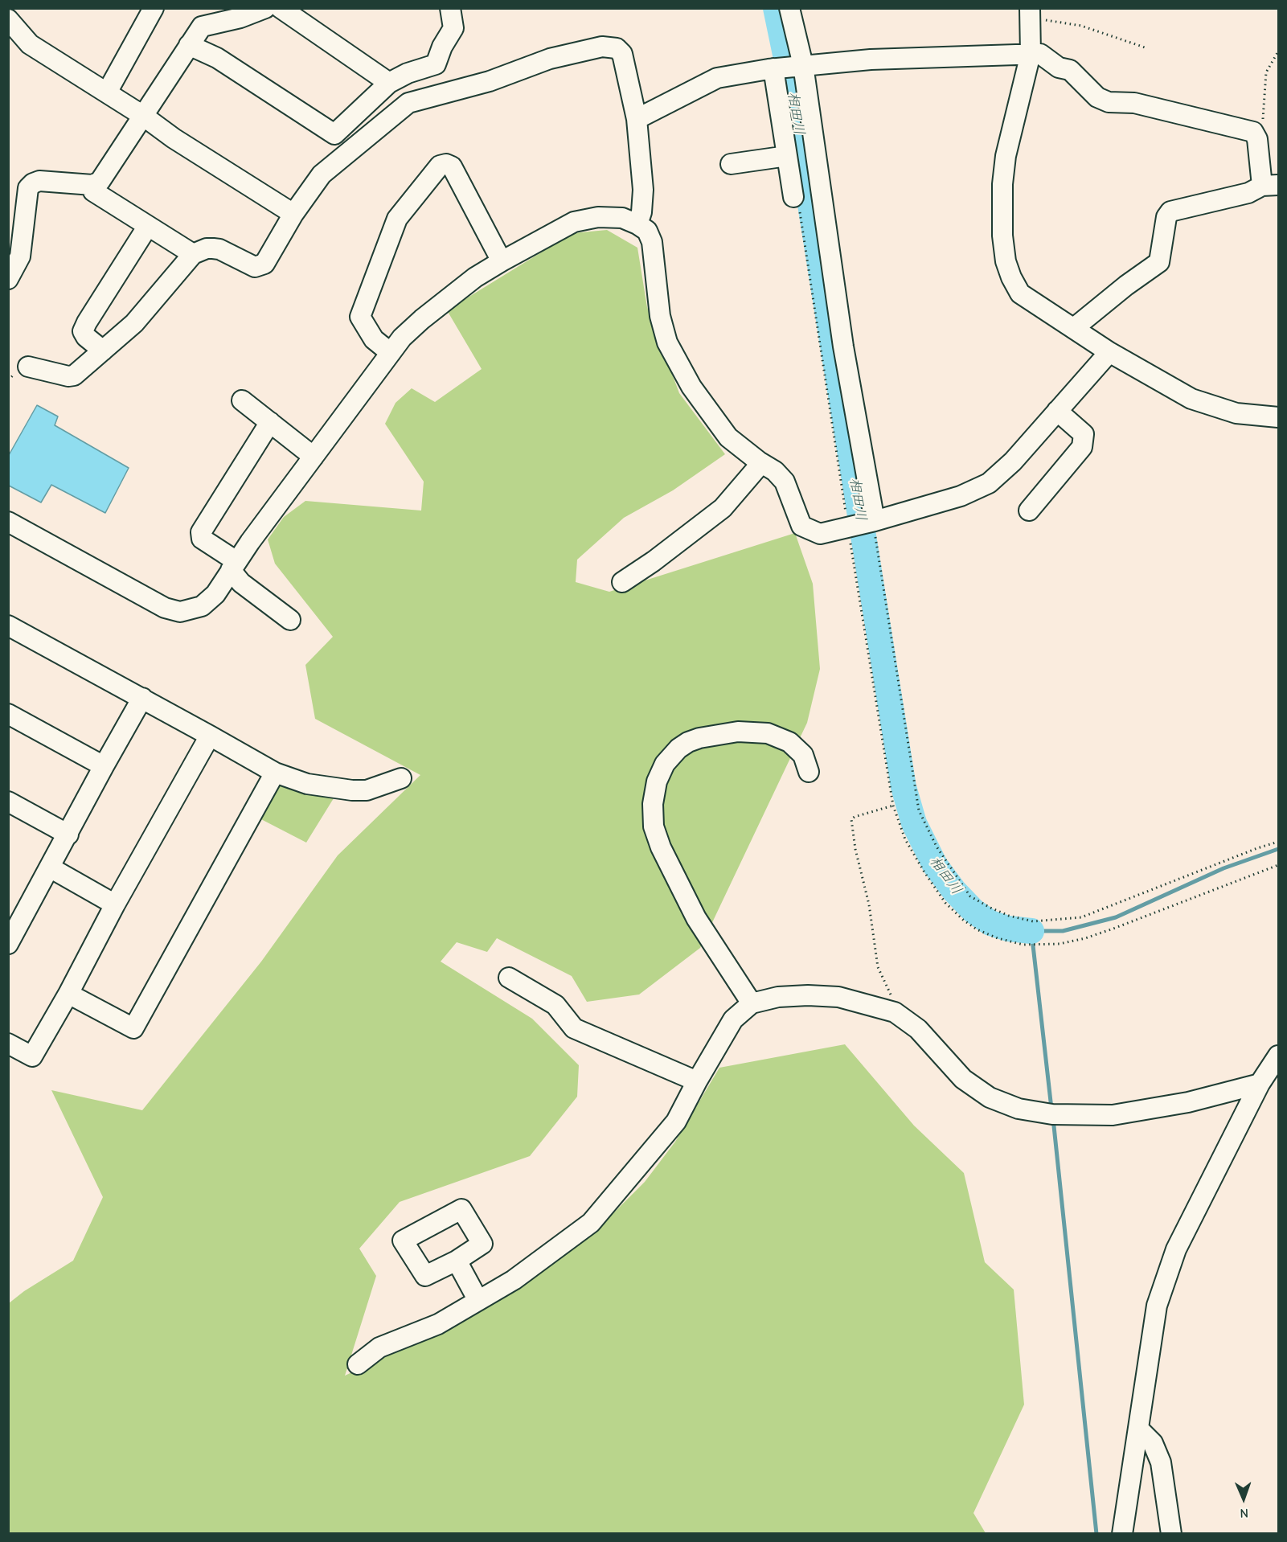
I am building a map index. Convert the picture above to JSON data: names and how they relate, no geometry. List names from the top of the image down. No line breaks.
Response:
{"water":["相田川"],"north":"bottom"}
